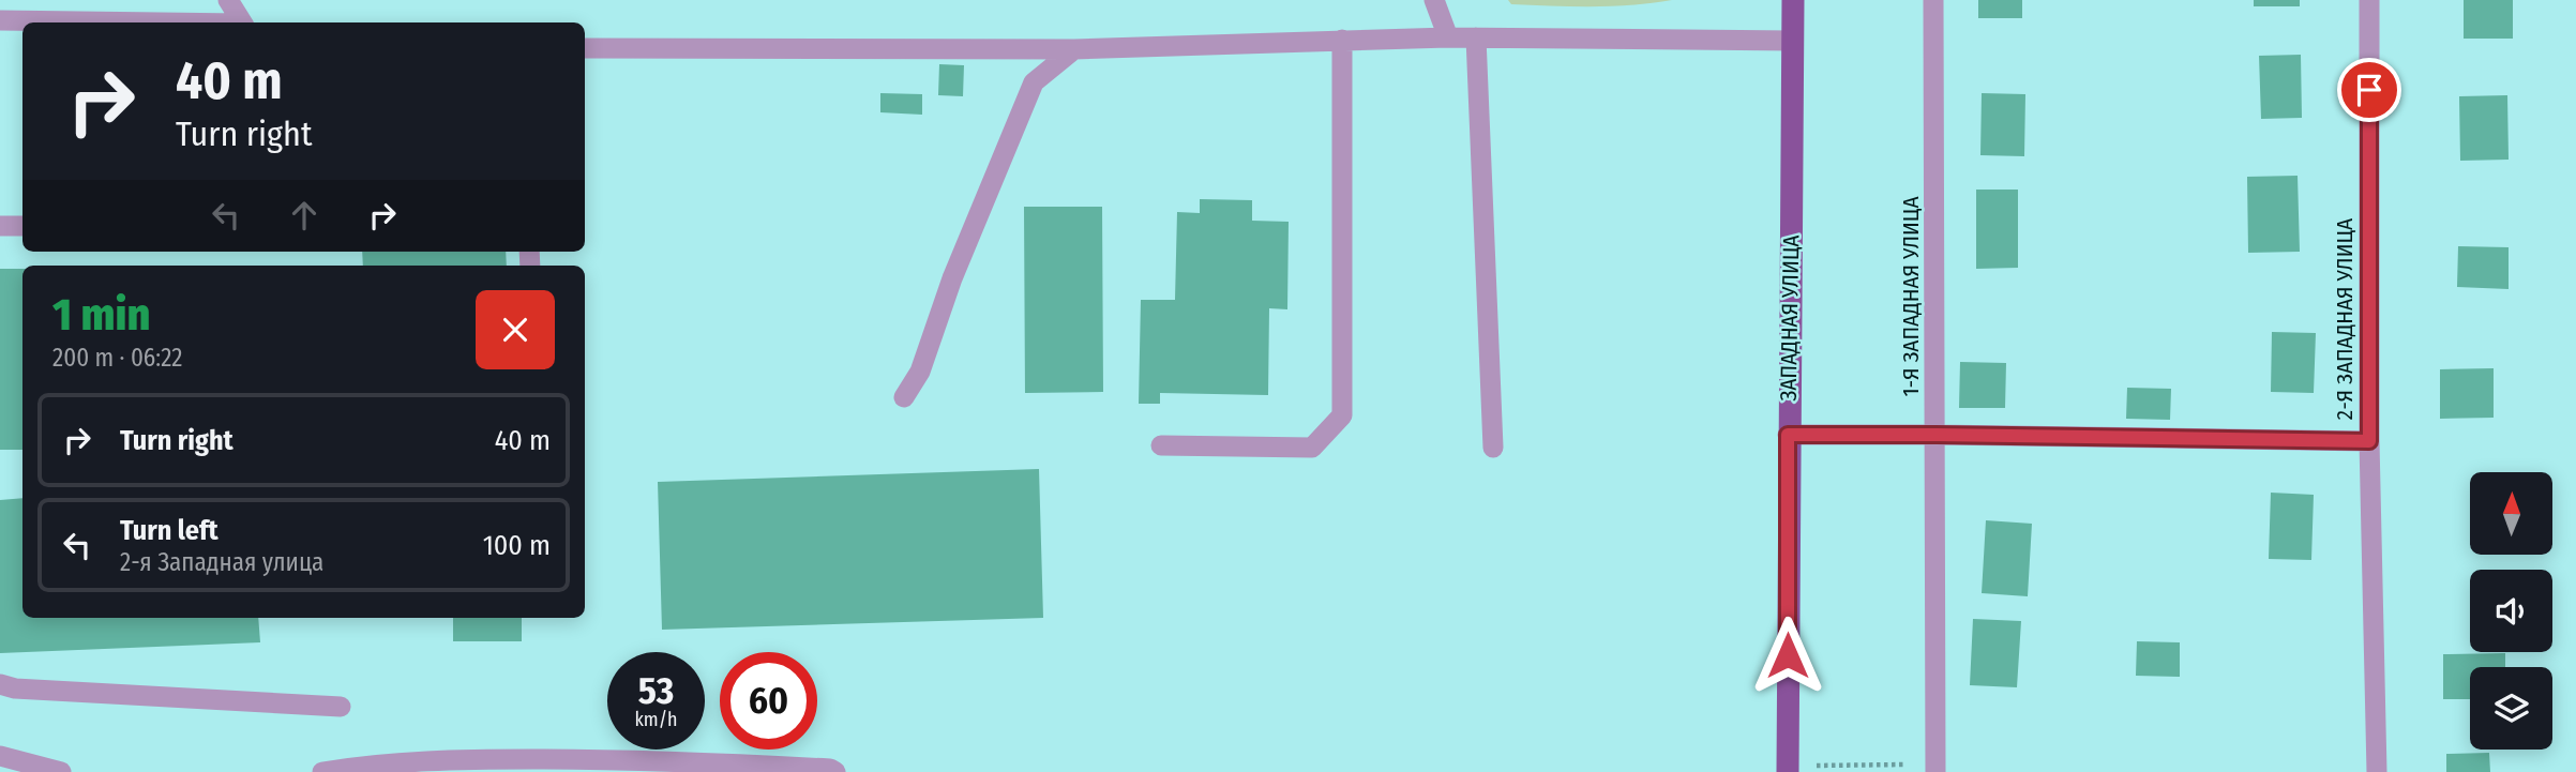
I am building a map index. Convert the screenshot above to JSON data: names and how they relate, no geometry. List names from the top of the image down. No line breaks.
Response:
{"streets":{"main road":["ЗАПАДНАЯ УЛИЦА"],"lane":["1-Я ЗАПАДНАЯ УЛИЦА","2-Я ЗАПАДНАЯ УЛИЦА"]},"north":"top","page":{"turn":["40 m","Turn right"],"heading":["1 min","200 m · 06:22"],"list":[{"name":"Turn right","value":"40 m"},{"name":"Turn left","note":"2-я Западная улица","value":"100 m"}],"speed":"53 km/h","limit":"60"}}
